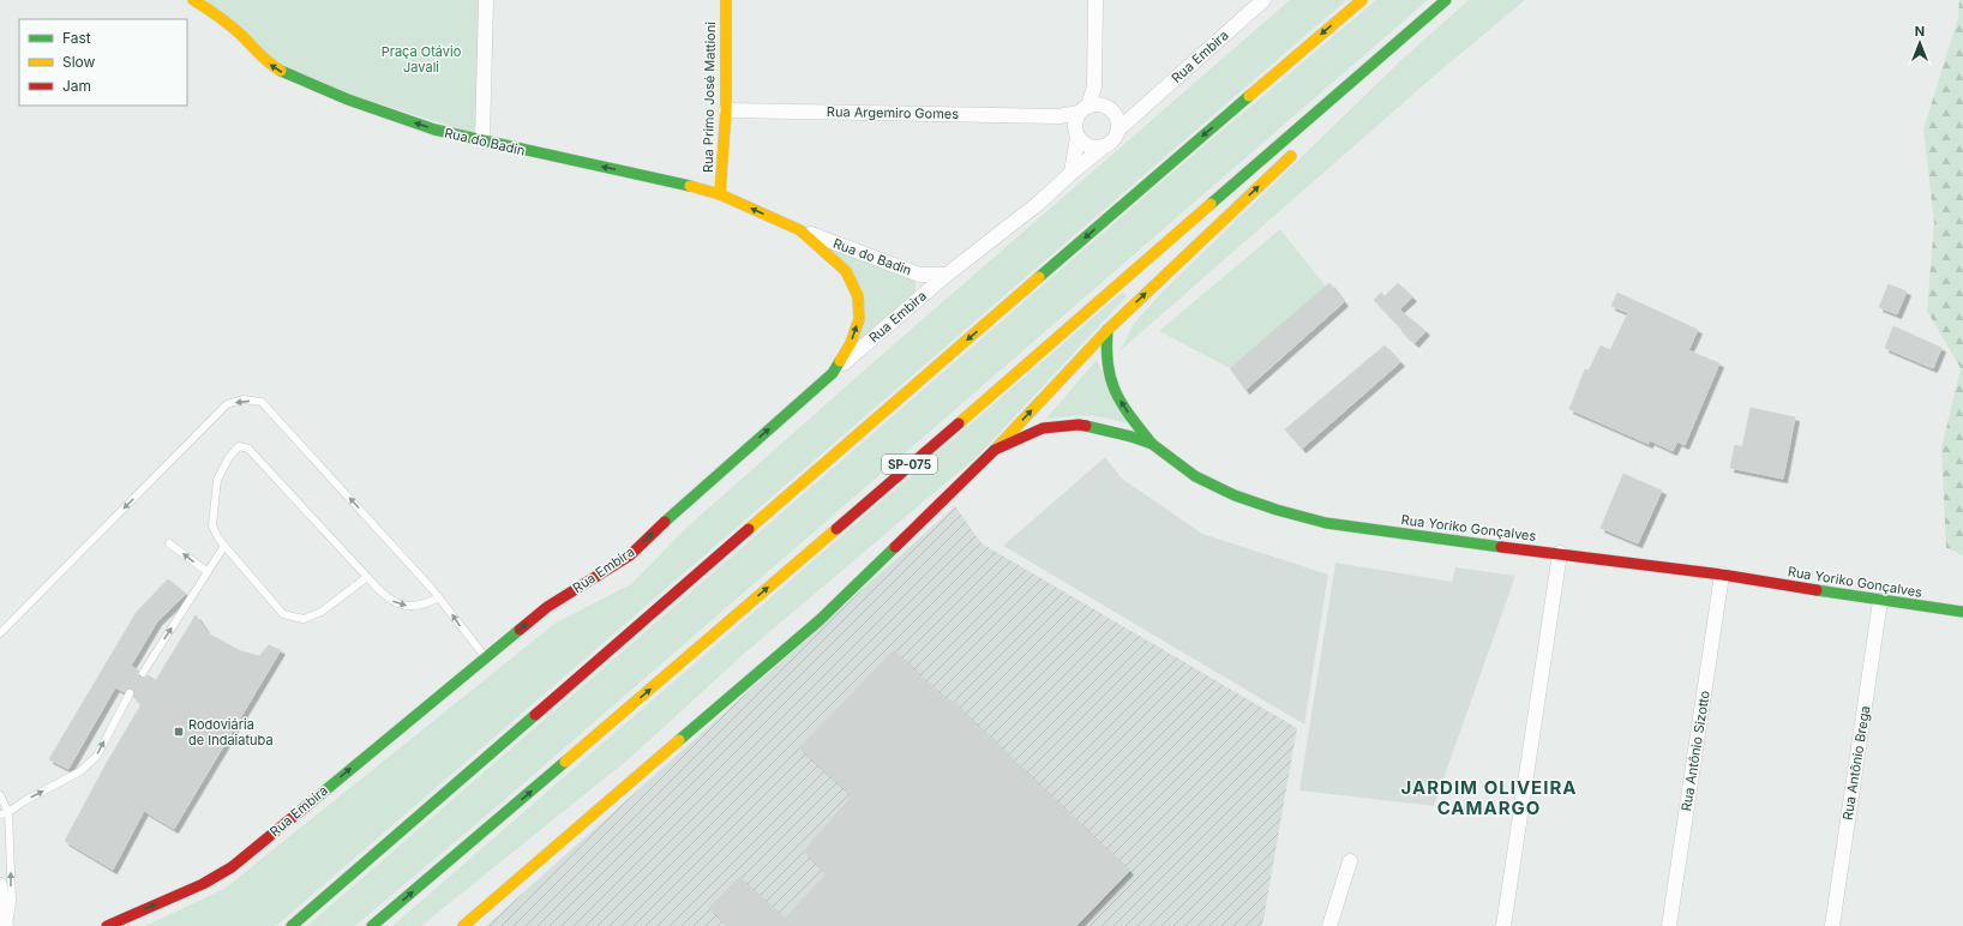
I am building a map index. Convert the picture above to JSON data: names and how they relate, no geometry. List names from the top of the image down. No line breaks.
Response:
{"streets":{"main road":["Rua Embira","Rua Primo José Mattioni","Rua do Badin","SP-075","Rua Yoriko Gonçalves"],"street":["Rua Argemiro Gomes","Rua Antônio Sizotto","Rua Antônio Brega"]},"crossings":[["Rua Embira","Rua Argemiro Gomes"],["Rua Embira","Rua do Badin"],["Rua Primo José Mattioni","Rua Argemiro Gomes"],["Rua Primo José Mattioni","Rua do Badin"],["Rua Yoriko Gonçalves","Rua Antônio Sizotto"],["Rua Yoriko Gonçalves","Rua Antônio Brega"]],"one_way":["Rua Embira","Rua do Badin"],"districts":["JARDIM OLIVEIRA CAMARGO"],"parks":["Praça Otávio Javali"],"places":{"transit":["Rodoviária de Indaiatuba"]},"legend":["Fast","Slow","Jam"],"north":"top"}
